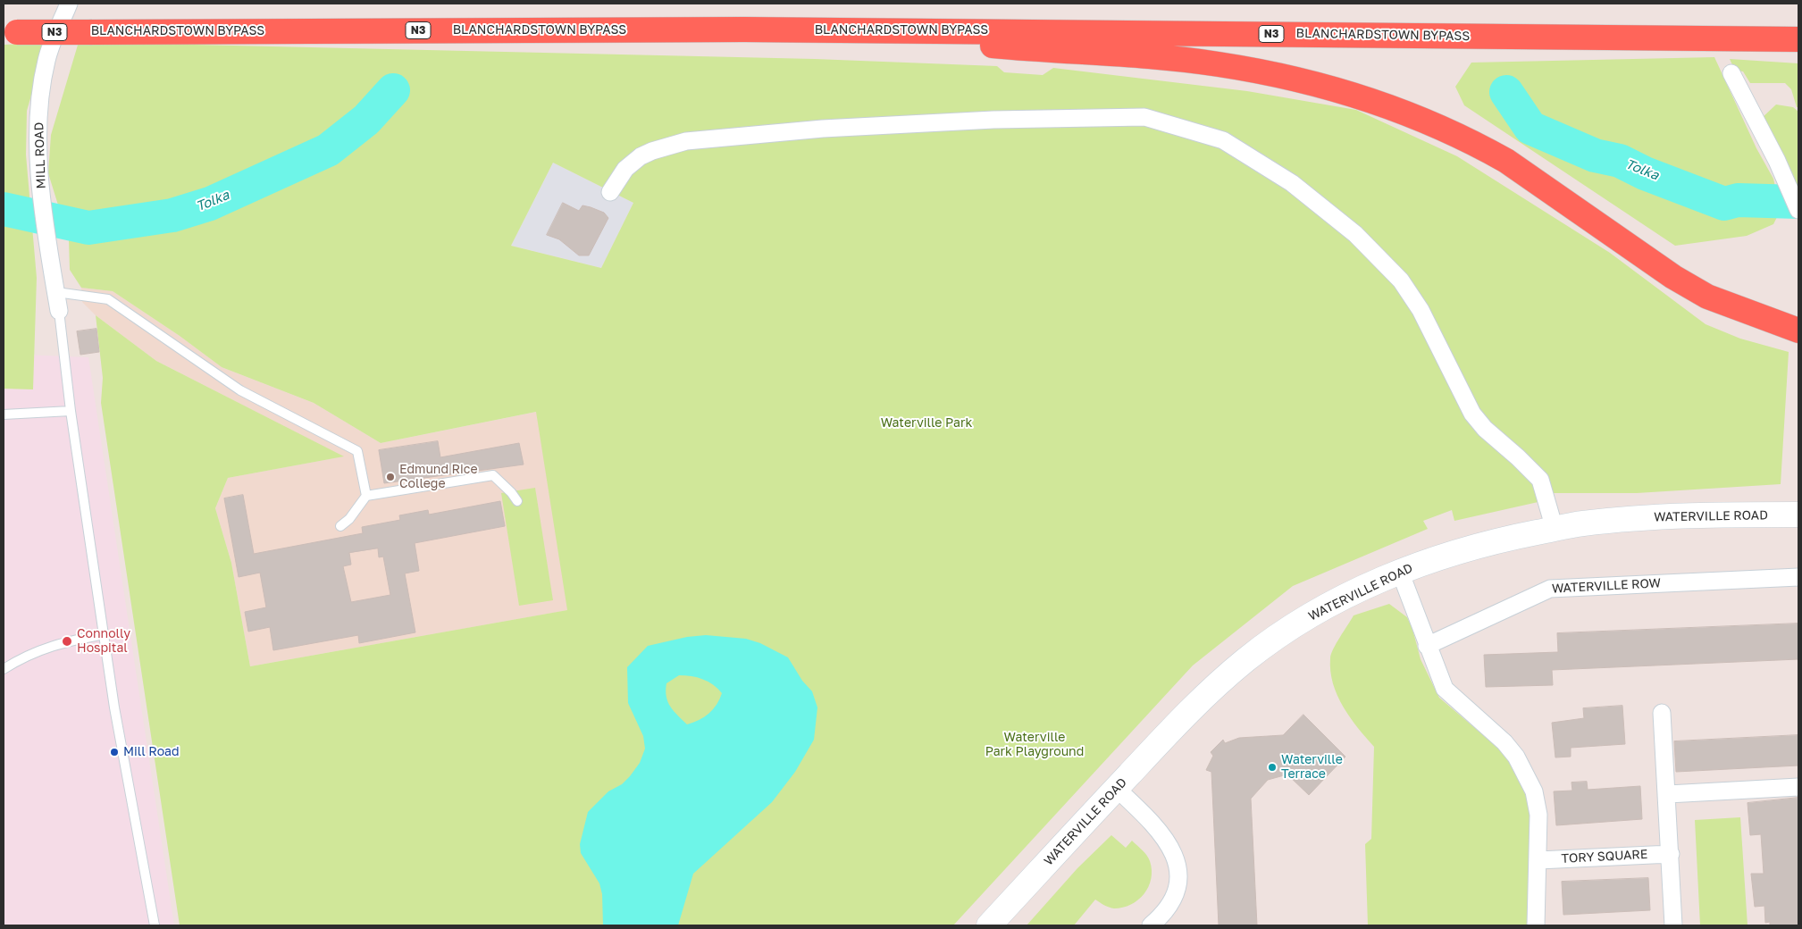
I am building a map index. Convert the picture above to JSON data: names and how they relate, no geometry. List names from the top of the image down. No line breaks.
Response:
{"streets":{"highway":["N3","BLANCHARDSTOWN BYPASS"],"street":["MILL ROAD","WATERVILLE ROAD","WATERVILLE ROW","TORY SQUARE"]},"water":["Tolka"],"parks":["Waterville Park","Waterville Park Playground"],"places":["Edmund Rice College","Connolly Hospital","Mill Road","Waterville Terrace"]}
